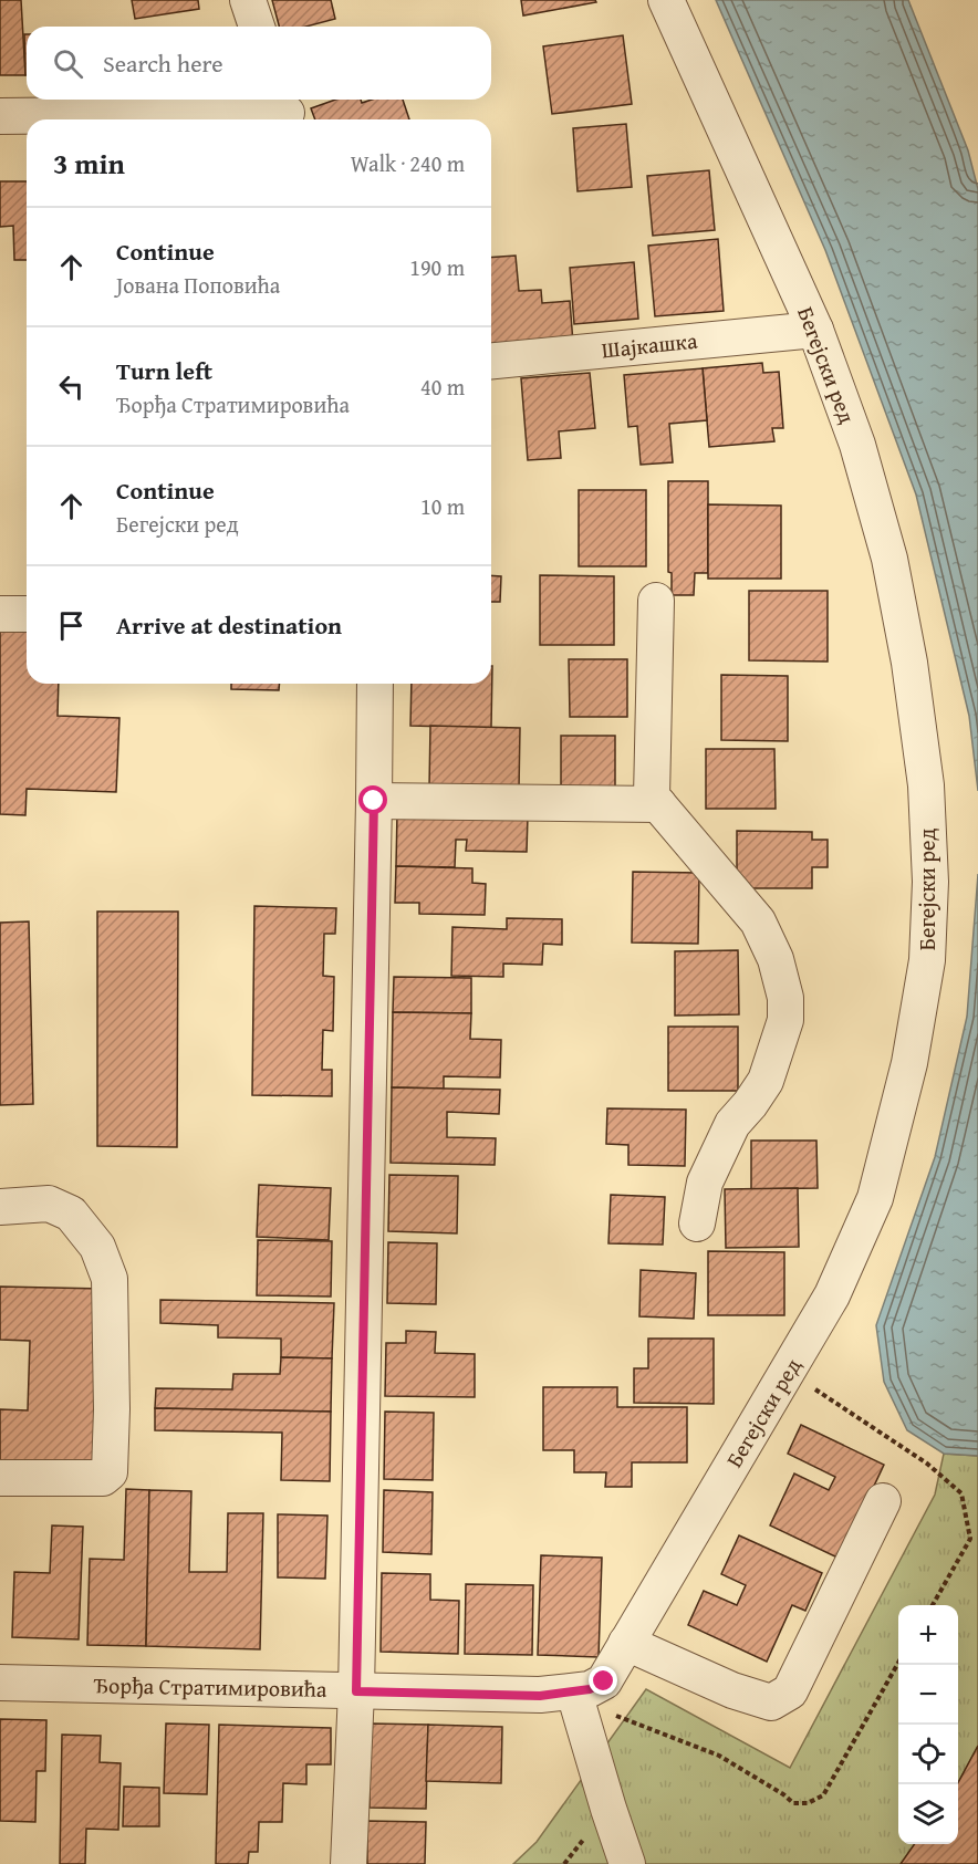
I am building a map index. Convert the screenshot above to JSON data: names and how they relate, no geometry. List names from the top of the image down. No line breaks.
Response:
{"streets":{"street":["Шајкашка","Бегејски ред","Ђорђа Стратимировића"]},"crossings":[["Шајкашка","Бегејски ред"],["Бегејски ред","Ђорђа Стратимировића"]],"page":{"search":"Search here","heading":["3 min","Walk · 240 m"],"list":[["Continue","Јована Поповића","190 m"],["Turn left","Ђорђа Стратимировића","40 m"],["Continue","Бегејски ред","10 m"],"Arrive at destination"],"map_buttons":["+","−"]}}
